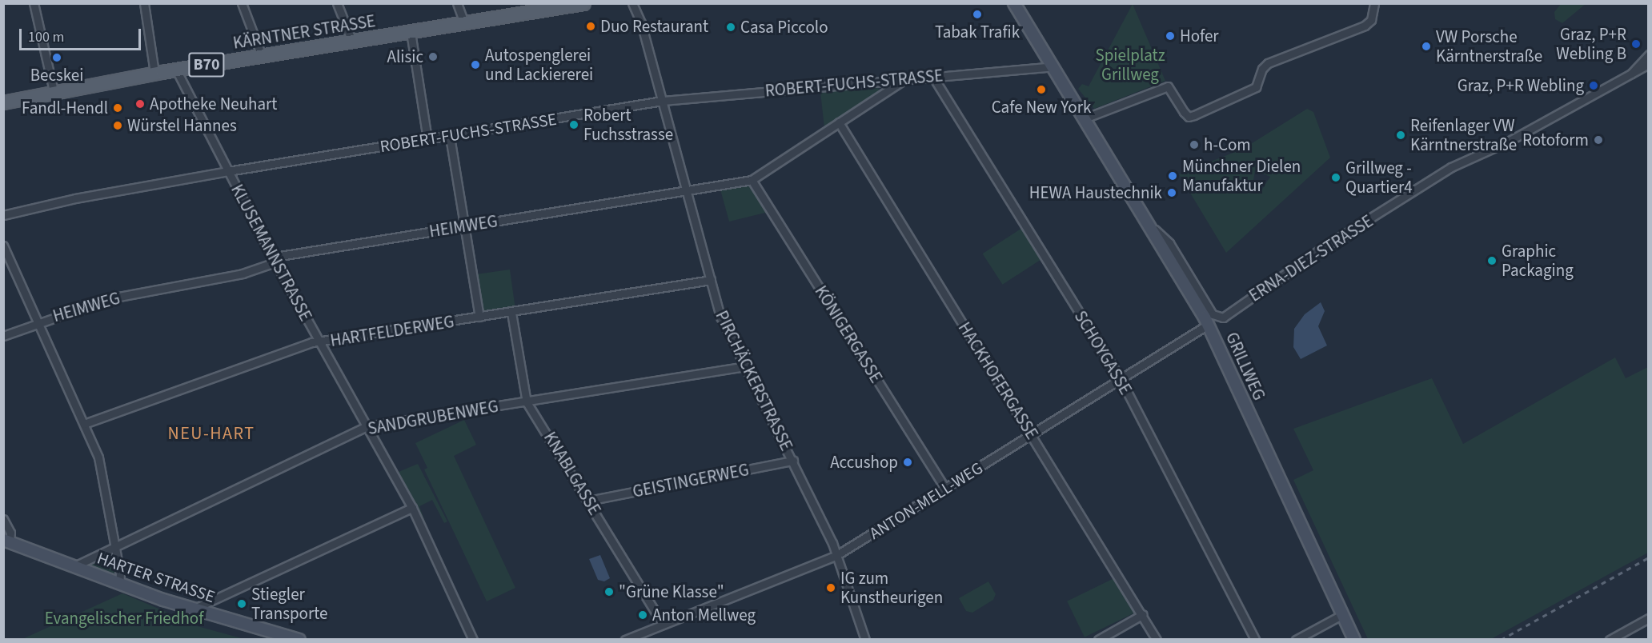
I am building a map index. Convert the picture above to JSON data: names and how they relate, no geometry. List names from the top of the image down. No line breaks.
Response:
{"streets":{"main road":["KÄRNTNER STRASSE","B70","GRILLWEG","HARTER STRASSE"],"street":["ROBERT-FUCHS-STRASSE","HEIMWEG","KLUSEMANNSTRASSE","ERNA-DIEZ-STRASSE","HARTFELDERWEG","KÖNIGERGASSE","SCHOYGASSE","PIRCHÄCKERSTRASSE","HACKHOFERGASSE","SANDGRUBENWEG","KNABLGASSE","GEISTINGERWEG","ANTON-MELL-WEG"]},"crossings":[["KÄRNTNER STRASSE","KLUSEMANNSTRASSE"],["ROBERT-FUCHS-STRASSE","HEIMWEG"],["ROBERT-FUCHS-STRASSE","KLUSEMANNSTRASSE"],["ROBERT-FUCHS-STRASSE","SCHOYGASSE"],["ROBERT-FUCHS-STRASSE","GRILLWEG"],["ROBERT-FUCHS-STRASSE","PIRCHÄCKERSTRASSE"],["HEIMWEG","KLUSEMANNSTRASSE"],["HEIMWEG","KÖNIGERGASSE"],["HEIMWEG","PIRCHÄCKERSTRASSE"],["HEIMWEG","HACKHOFERGASSE"],["KLUSEMANNSTRASSE","HARTFELDERWEG"],["KLUSEMANNSTRASSE","SANDGRUBENWEG"],["ERNA-DIEZ-STRASSE","GRILLWEG"],["HARTFELDERWEG","PIRCHÄCKERSTRASSE"],["HARTFELDERWEG","KNABLGASSE"],["KÖNIGERGASSE","ANTON-MELL-WEG"],["SCHOYGASSE","ANTON-MELL-WEG"],["GRILLWEG","ANTON-MELL-WEG"],["PIRCHÄCKERSTRASSE","SANDGRUBENWEG"],["PIRCHÄCKERSTRASSE","GEISTINGERWEG"],["PIRCHÄCKERSTRASSE","ANTON-MELL-WEG"],["HACKHOFERGASSE","ANTON-MELL-WEG"],["SANDGRUBENWEG","KNABLGASSE"],["SANDGRUBENWEG","HARTER STRASSE"],["KNABLGASSE","GEISTINGERWEG"],["KNABLGASSE","ANTON-MELL-WEG"]],"districts":["NEU-HART"],"parks":["Spielplatz Grillweg","Evangelischer Friedhof"],"places":["Tabak Trafik","Duo Restaurant","Casa Piccolo","Hofer","Graz, P+R Webling B","VW Porsche Kärntnerstraße","Alisic","Becskei","Autospenglerei und Lackiererei","Graz, P+R Webling","Cafe New York","Apotheke Neuhart","Fandl-Hendl","Robert Fuchsstrasse","Würstel Hannes","Reifenlager VW Kärntnerstraße","Rotoform","h-Com","Münchner Dielen Manufaktur","Grillweg - Quartier4","HEWA Haustechnik","Graphic Packaging","Accushop","IG zum Kunstheurigen","\"Grüne Klasse\"","Stiegler Transporte","Anton Mellweg"],"scale_bar":"100 m"}
